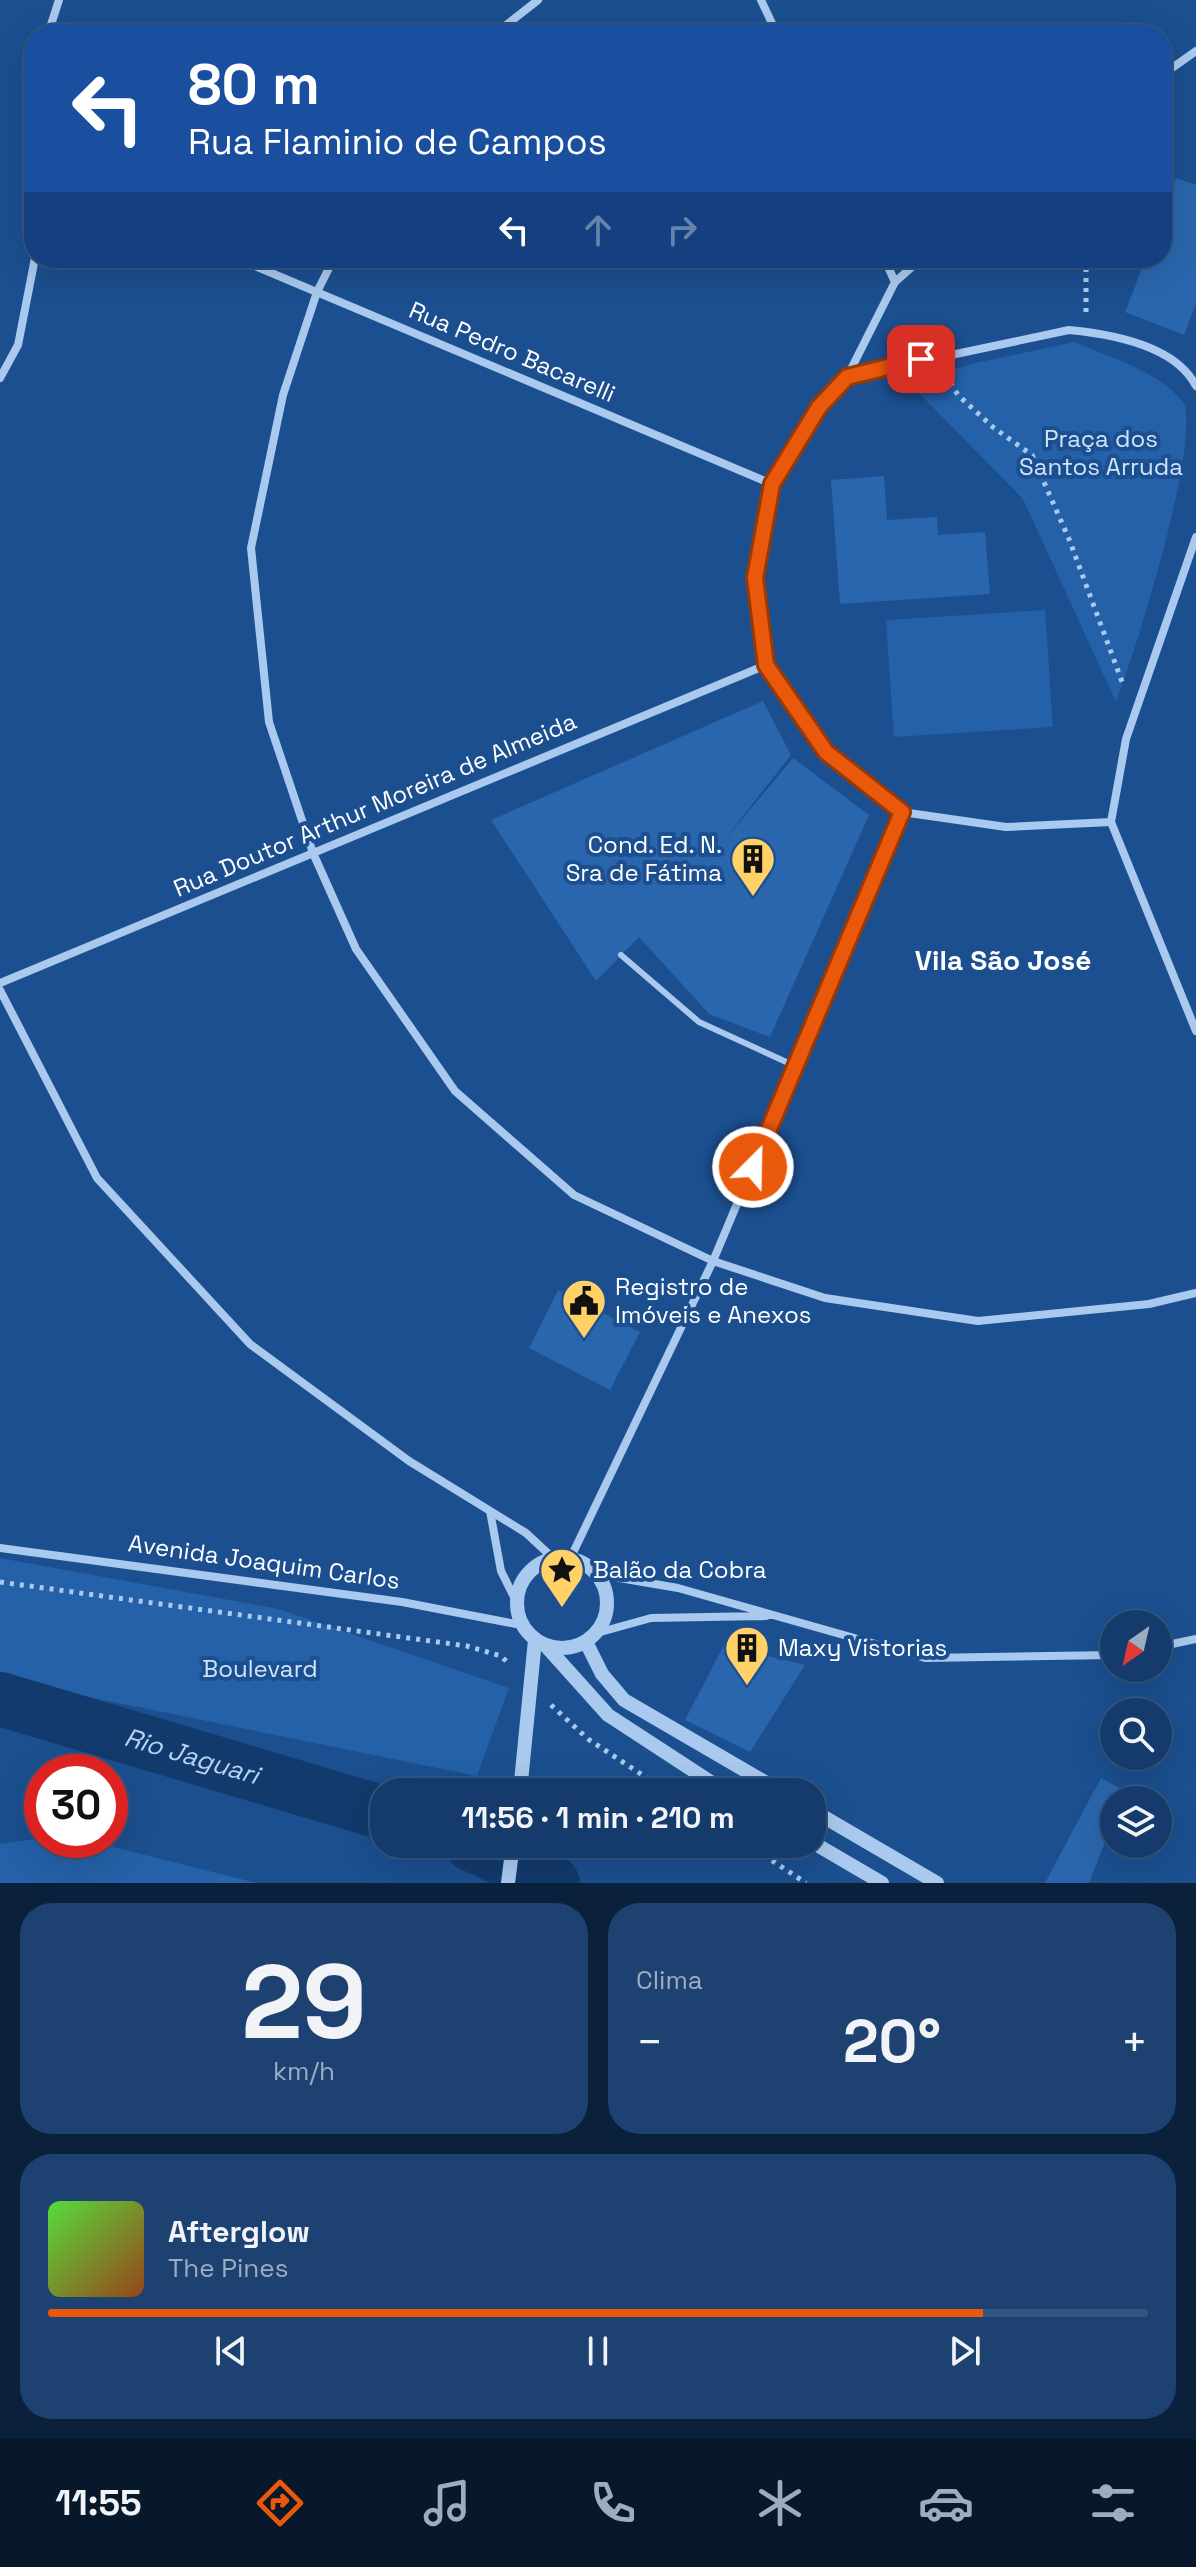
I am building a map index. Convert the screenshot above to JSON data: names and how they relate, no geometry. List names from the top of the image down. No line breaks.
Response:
{"streets":{"street":["Rua Pedro Bacarelli","Rua Doutor Arthur Moreira de Almeida","Avenida Joaquim Carlos"]},"districts":["Vila São José"],"water":["Rio Jaguari"],"parks":["Praça dos Santos Arruda","Boulevard"],"places":{"building":["Cond. Ed. N. Sra de Fátima","Maxy Vistorias"],"public building":["Registro de Imóveis e Anexos"],"place":["Balão da Cobra"]},"north":"bottom left","page":{"turn":["80 m","Rua Flaminio de Campos"],"limit":"30","trip":"11:56 · 1 min · 210 m","tile":[["29","km/h"],"Clima"],"heat":["−","20°","+"],"song":["Afterglow","The Pines"],"tabs":"11:55"}}
